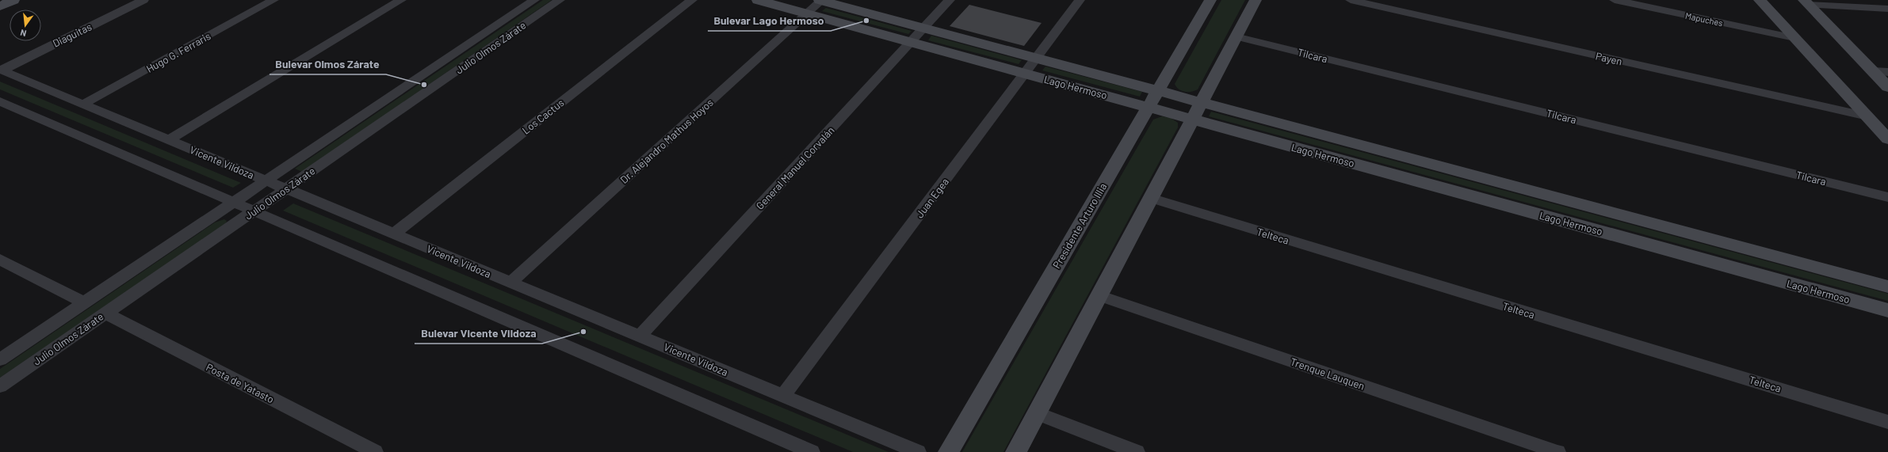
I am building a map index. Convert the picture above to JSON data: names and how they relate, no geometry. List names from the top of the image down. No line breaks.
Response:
{"streets":{"street":["Mapuches","Diaguitas","Julio Olmos Zárate","Hugo G. Ferraris","Tilcara","Payen","Lago Hermoso","Los Cactus","Dr. Alejandro Mathus Hoyos","Vicente Vildoza","General Manuel Corvalán","Juan Egea","Presidente Arturo Illia","Telteca","Trenque Lauquen","Posta de Yatasto"]},"crossings":[["Diaguitas","Vicente Vildoza"],["Julio Olmos Zárate","Vicente Vildoza"],["Julio Olmos Zárate","Posta de Yatasto"],["Hugo G. Ferraris","Vicente Vildoza"],["Lago Hermoso","Dr. Alejandro Mathus Hoyos"],["Lago Hermoso","General Manuel Corvalán"],["Lago Hermoso","Juan Egea"],["Lago Hermoso","Presidente Arturo Illia"],["Los Cactus","Vicente Vildoza"],["Dr. Alejandro Mathus Hoyos","Vicente Vildoza"],["Vicente Vildoza","General Manuel Corvalán"],["Vicente Vildoza","Juan Egea"]],"places":["Bulevar Lago Hermoso","Bulevar Olmos Zárate","Bulevar Vicente Vildoza"],"north":"bottom"}
